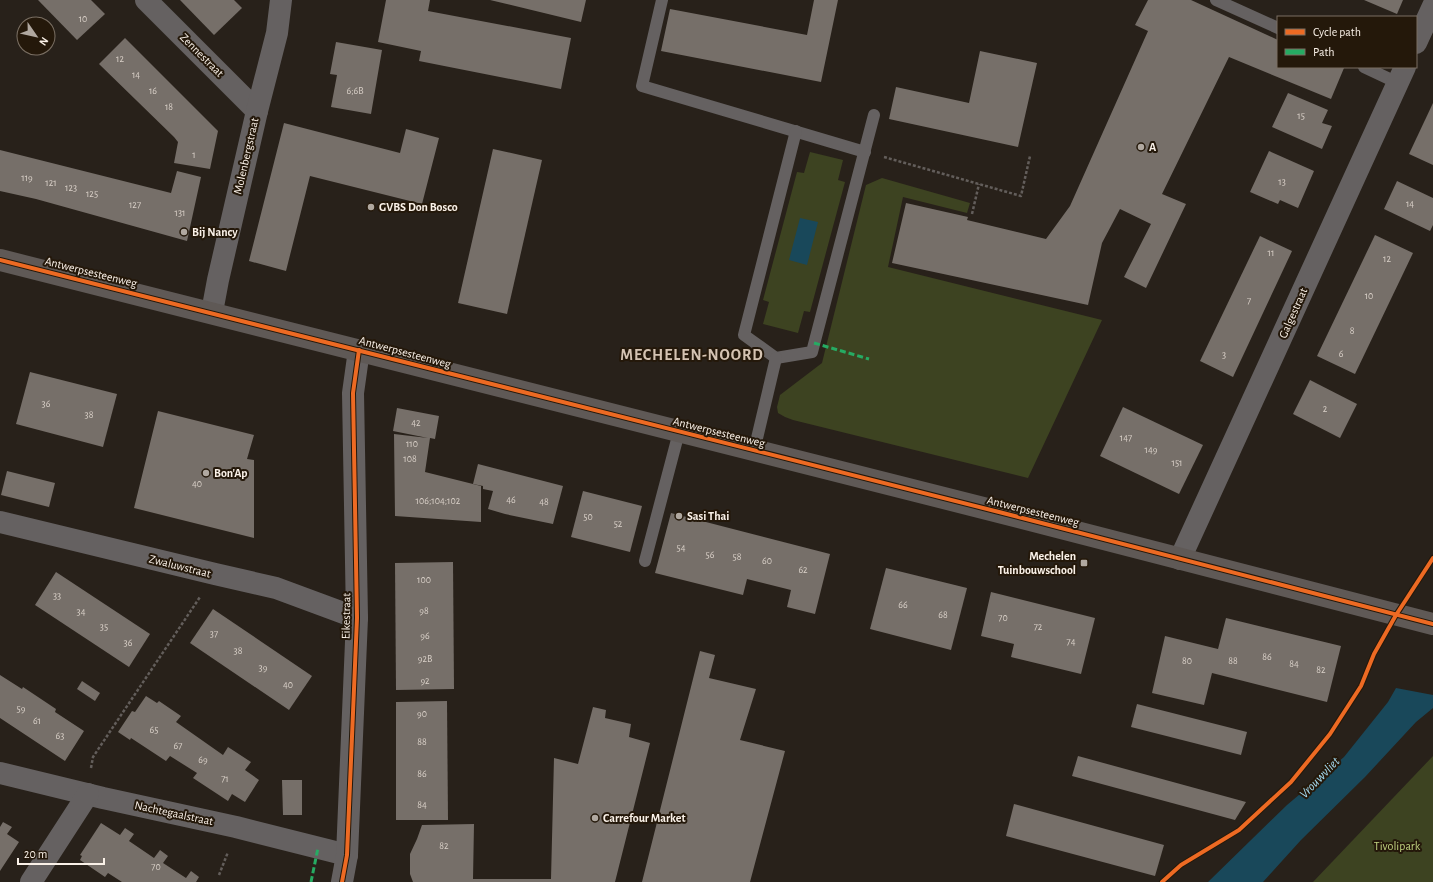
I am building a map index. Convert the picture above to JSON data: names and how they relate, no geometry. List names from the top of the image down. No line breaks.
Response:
{"streets":{"main road":["Antwerpsesteenweg"],"street":["Zennestraat","Molenbergstraat","Galgestraat","Zwaluwstraat","Eikestraat","Nachtegaalstraat"]},"crossings":[["Zennestraat","Molenbergstraat"],["Molenbergstraat","Antwerpsesteenweg"],["Antwerpsesteenweg","Galgestraat"],["Antwerpsesteenweg","Eikestraat"],["Zwaluwstraat","Eikestraat"],["Eikestraat","Nachtegaalstraat"]],"districts":["MECHELEN-NOORD"],"water":["Vrouwvliet"],"parks":["Tivolipark"],"places":{"other":["A","GVBS Don Bosco","Bij Nancy","Bon'Ap","Sasi Thai","Carrefour Market"],"transit":["Mechelen Tuinbouwschool"]},"house_numbers":["10","12","14","16","6;6B","18","15","1","119","13","121","123","125","14","127","131","11","12","10","7","8","6","3","36","2","38","42","147","110","149","108","151","40","46","106;104;102","48","50","52","54","56","58","60","62","100","33","66","98","34","68","70","35","72","37","96","74","36","38","86","92B","80","88","84","39","82","92","40","59","90","61","65","63","88","67","69","86","71","84","82","70"],"legend":["Cycle path","Path"],"scale_bar":"20 m","north":"bottom right"}
